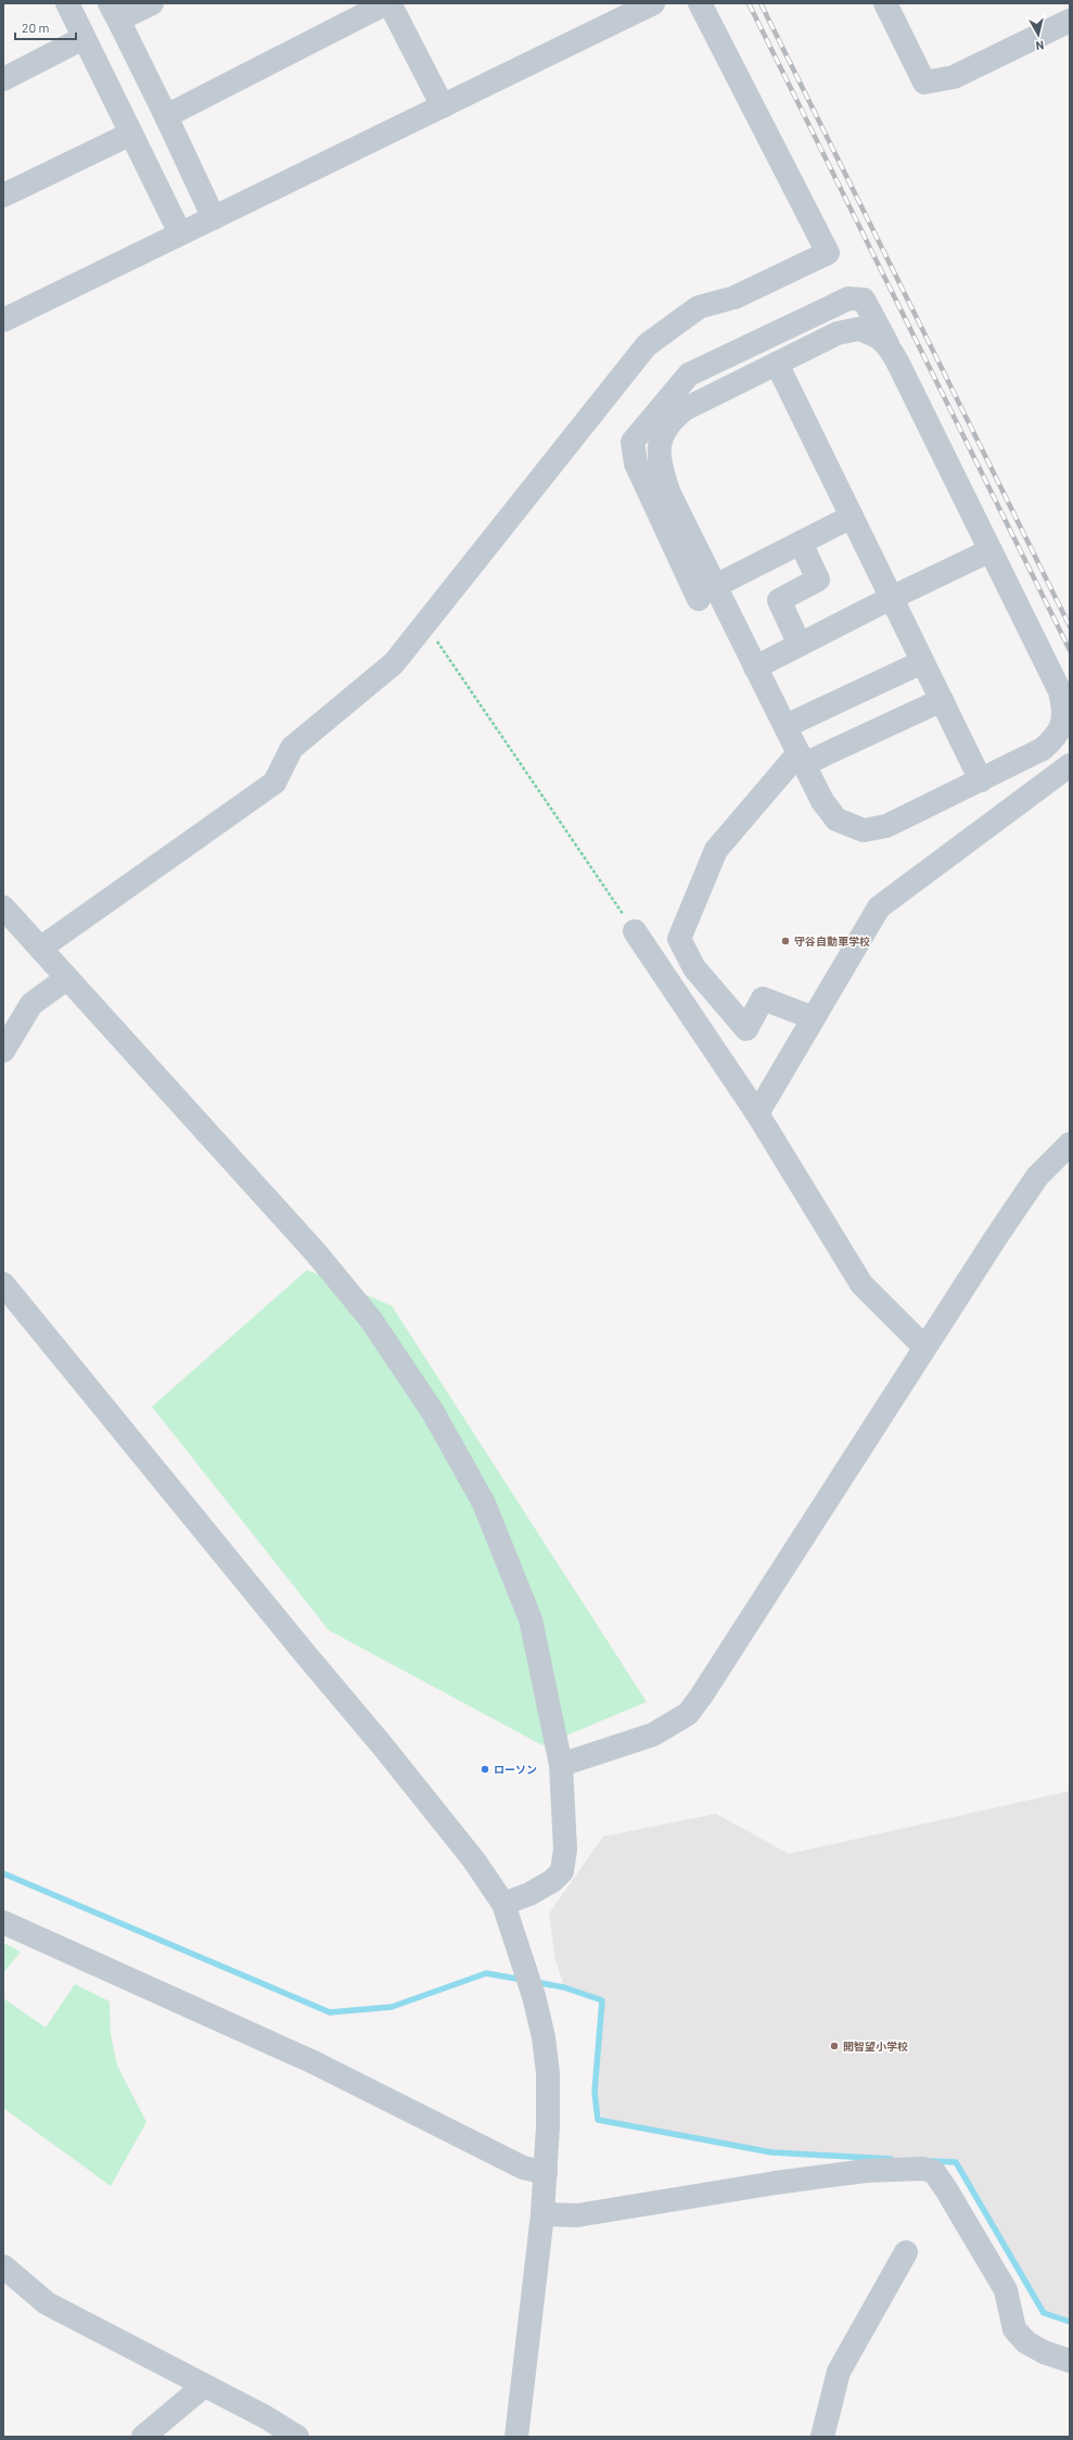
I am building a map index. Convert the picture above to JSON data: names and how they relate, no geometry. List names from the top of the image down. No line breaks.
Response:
{"places":["守谷自動車学校","ローソン","開智望小学校"],"scale_bar":"20 m","north":"bottom"}
